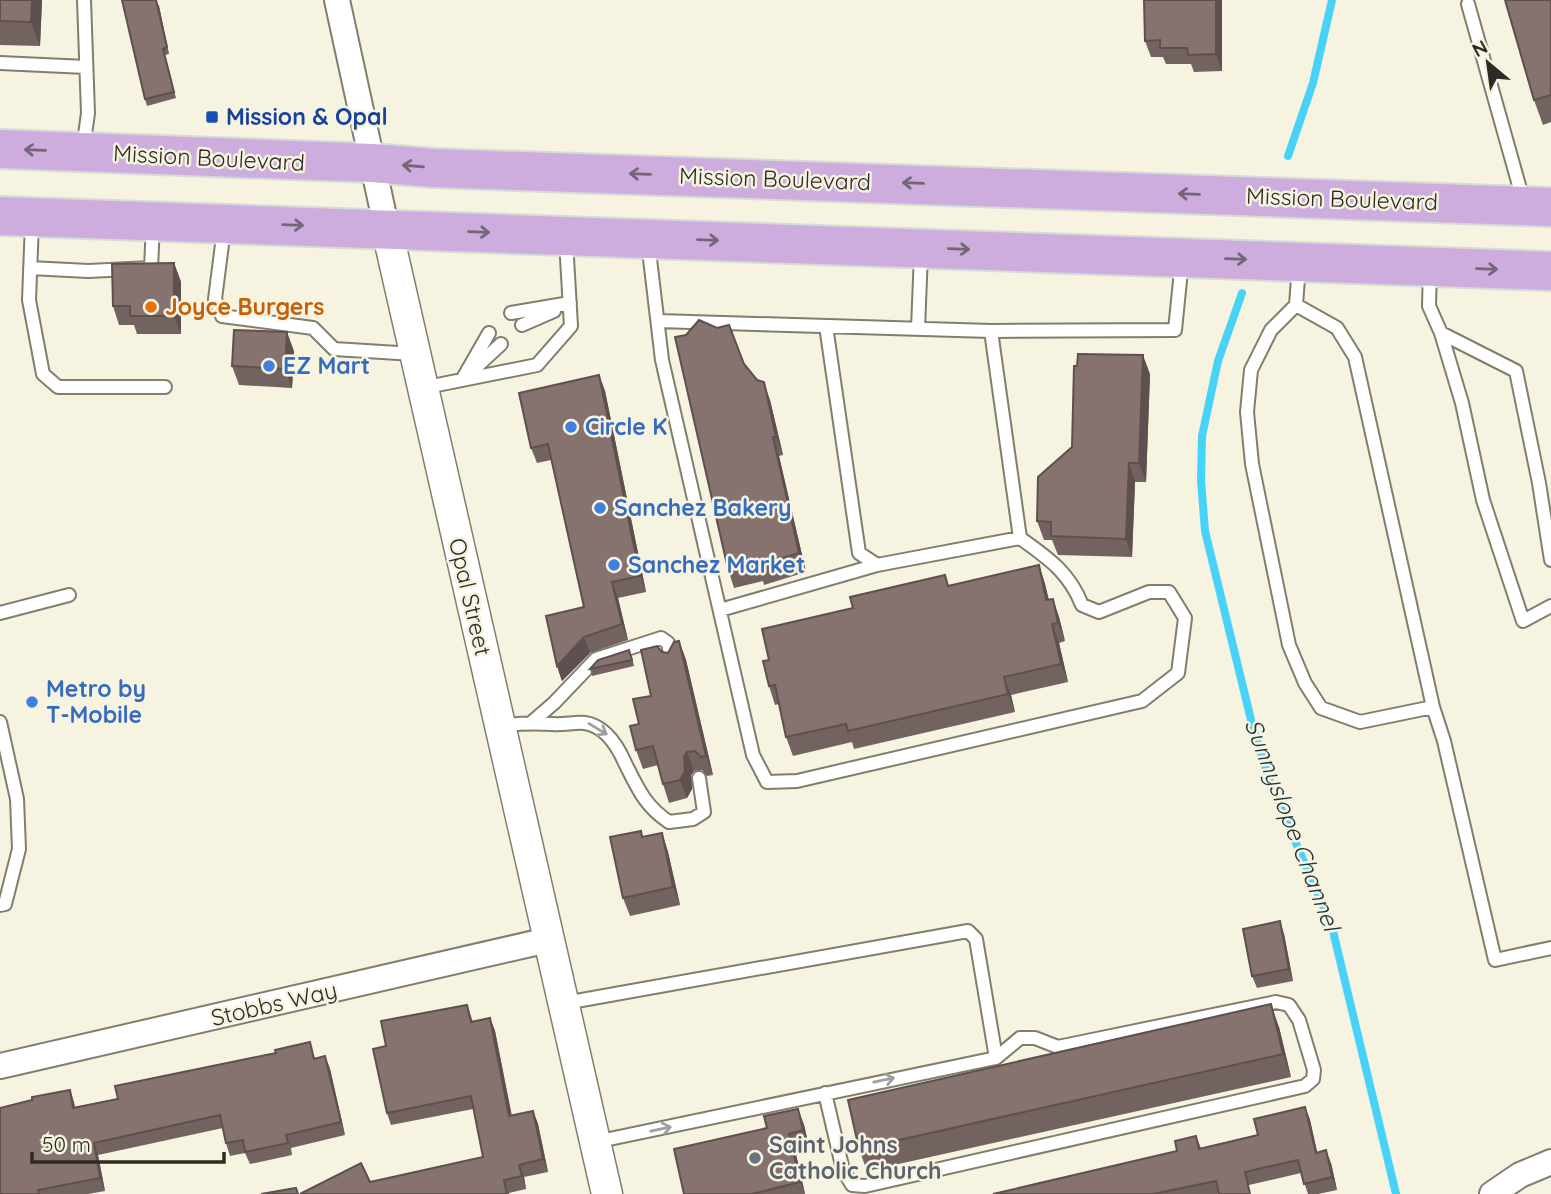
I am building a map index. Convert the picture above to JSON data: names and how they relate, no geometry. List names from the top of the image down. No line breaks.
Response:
{"streets":{"main road":["Mission Boulevard"],"street":["Opal Street","Stobbs Way"]},"crossings":[["Mission Boulevard","Opal Street"],["Opal Street","Stobbs Way"]],"water":["Sunnyslope Channel"],"places":{"transit":["Mission & Opal"],"other":["Joyce Burgers","EZ Mart","Circle K","Sanchez Bakery","Sanchez Market","Metro by T-Mobile","Saint Johns Catholic Church"]},"scale_bar":"50 m","north":"top left"}
